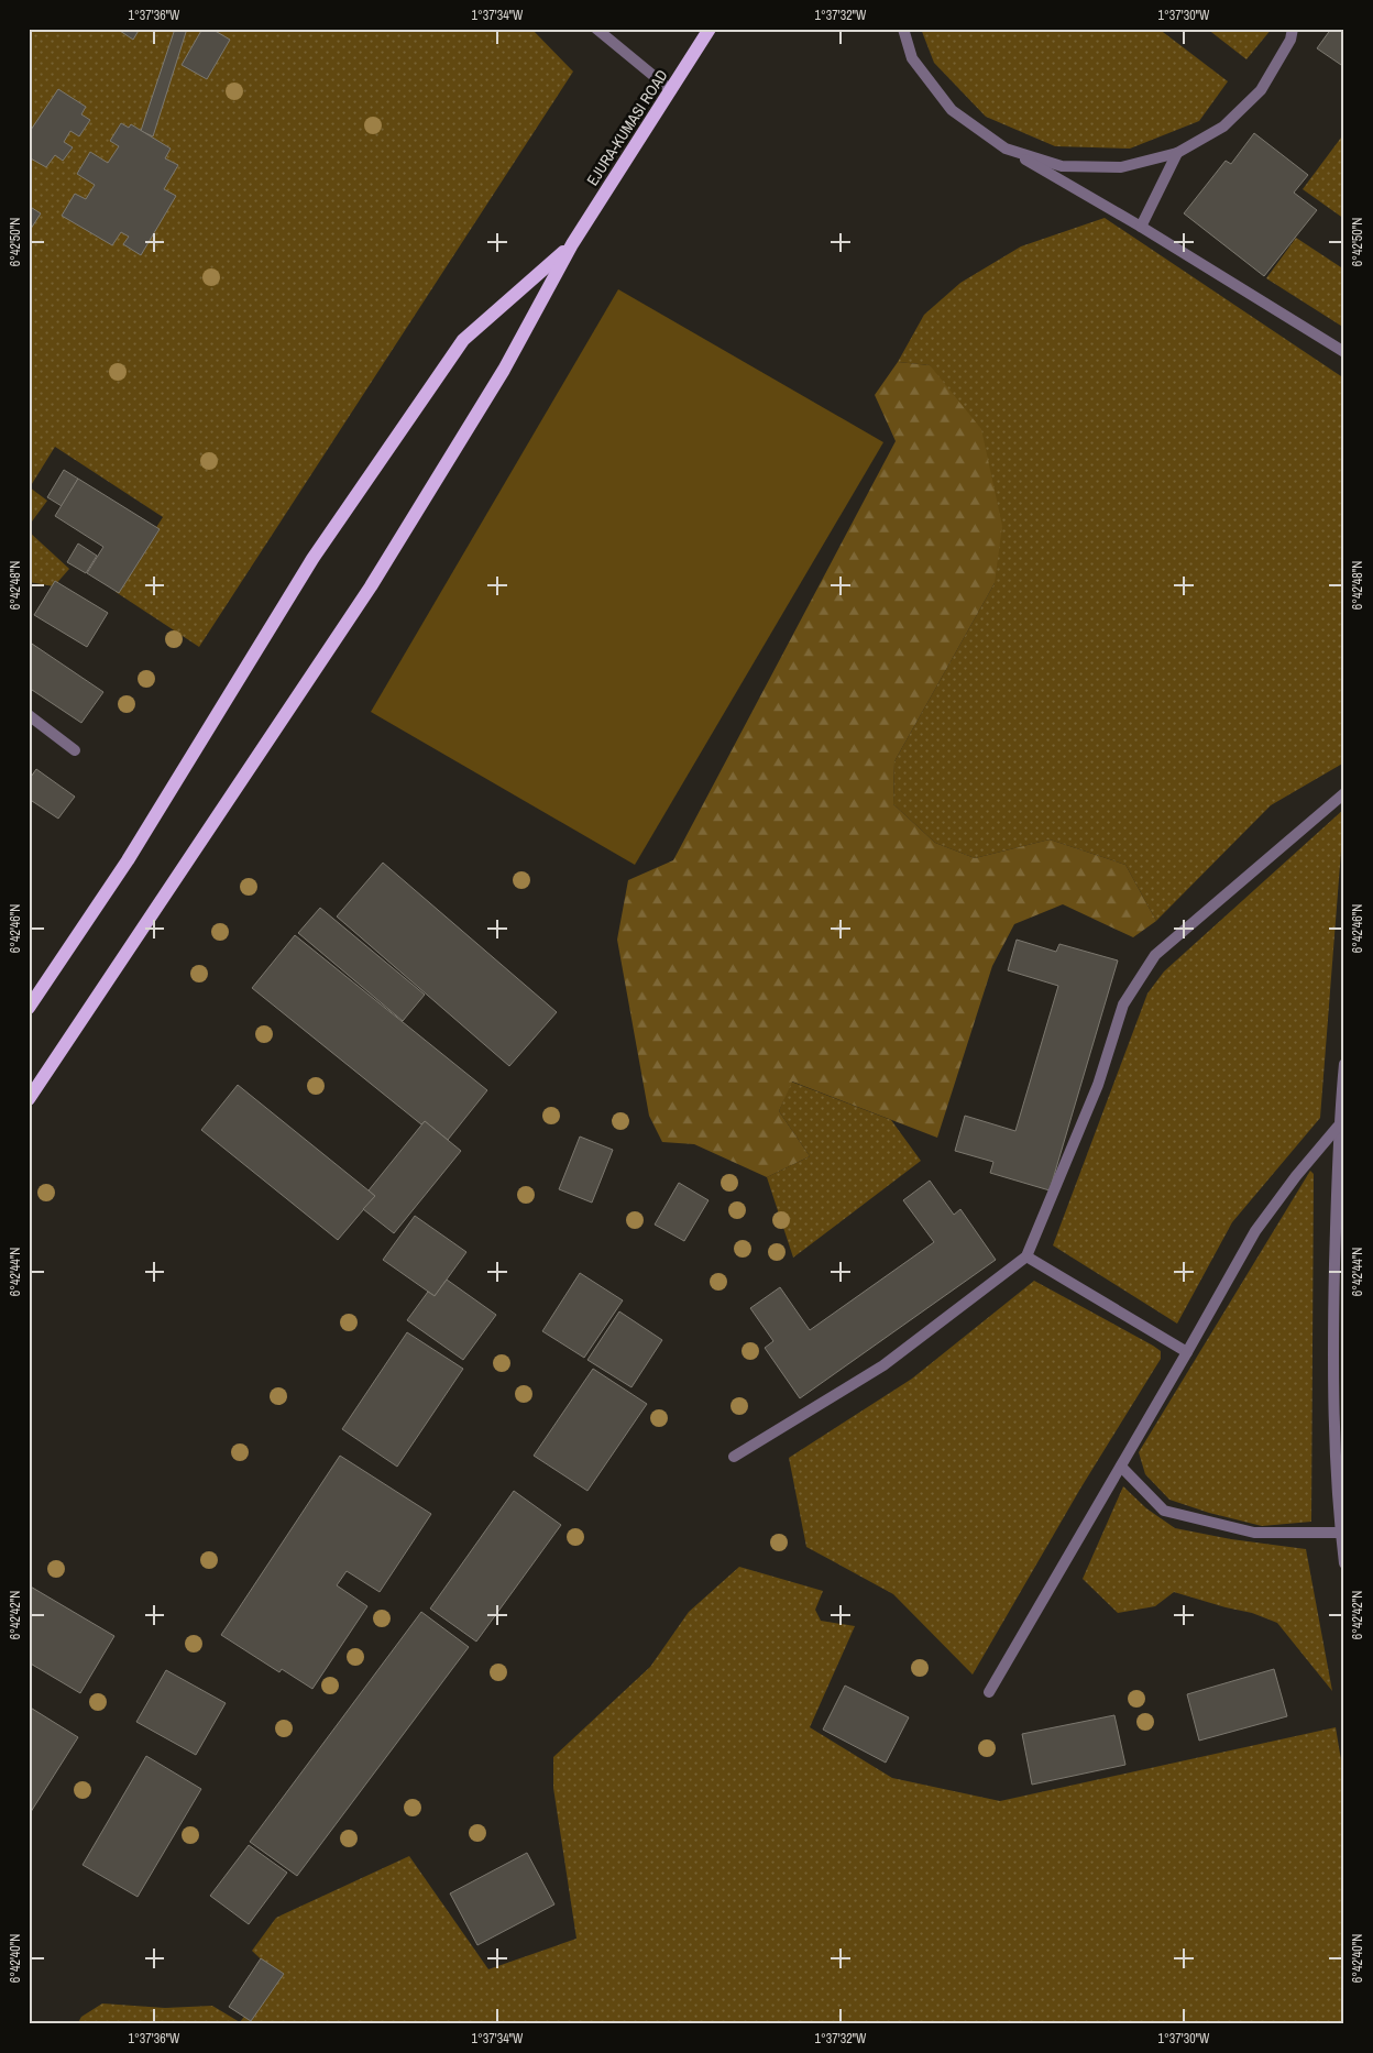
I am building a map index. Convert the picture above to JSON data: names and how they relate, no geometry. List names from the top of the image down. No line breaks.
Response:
{"streets":{"main road":["EJURA-KUMASI ROAD"]},"coordinates":["1°37'36\"W","1°37'34\"W","1°37'32\"W","1°37'30\"W","6°42'50\"N","6°42'48\"N","6°42'46\"N","6°42'44\"N","6°42'42\"N","6°42'40\"N"]}
